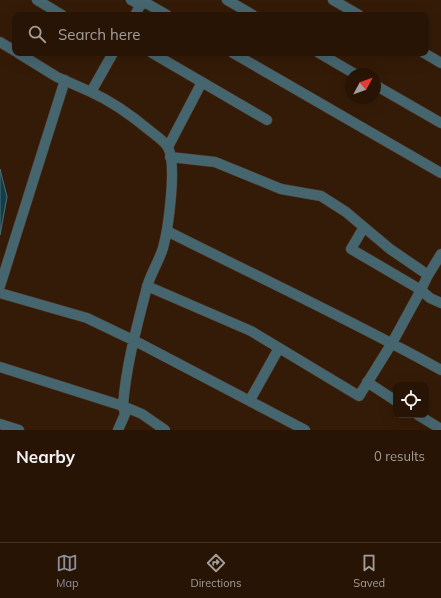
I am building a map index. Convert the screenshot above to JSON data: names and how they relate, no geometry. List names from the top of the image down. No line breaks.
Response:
{"north":"top right","page":{"search":"Search here","heading":["Nearby","0 results"],"nav":["Map","Directions","Saved"]}}
